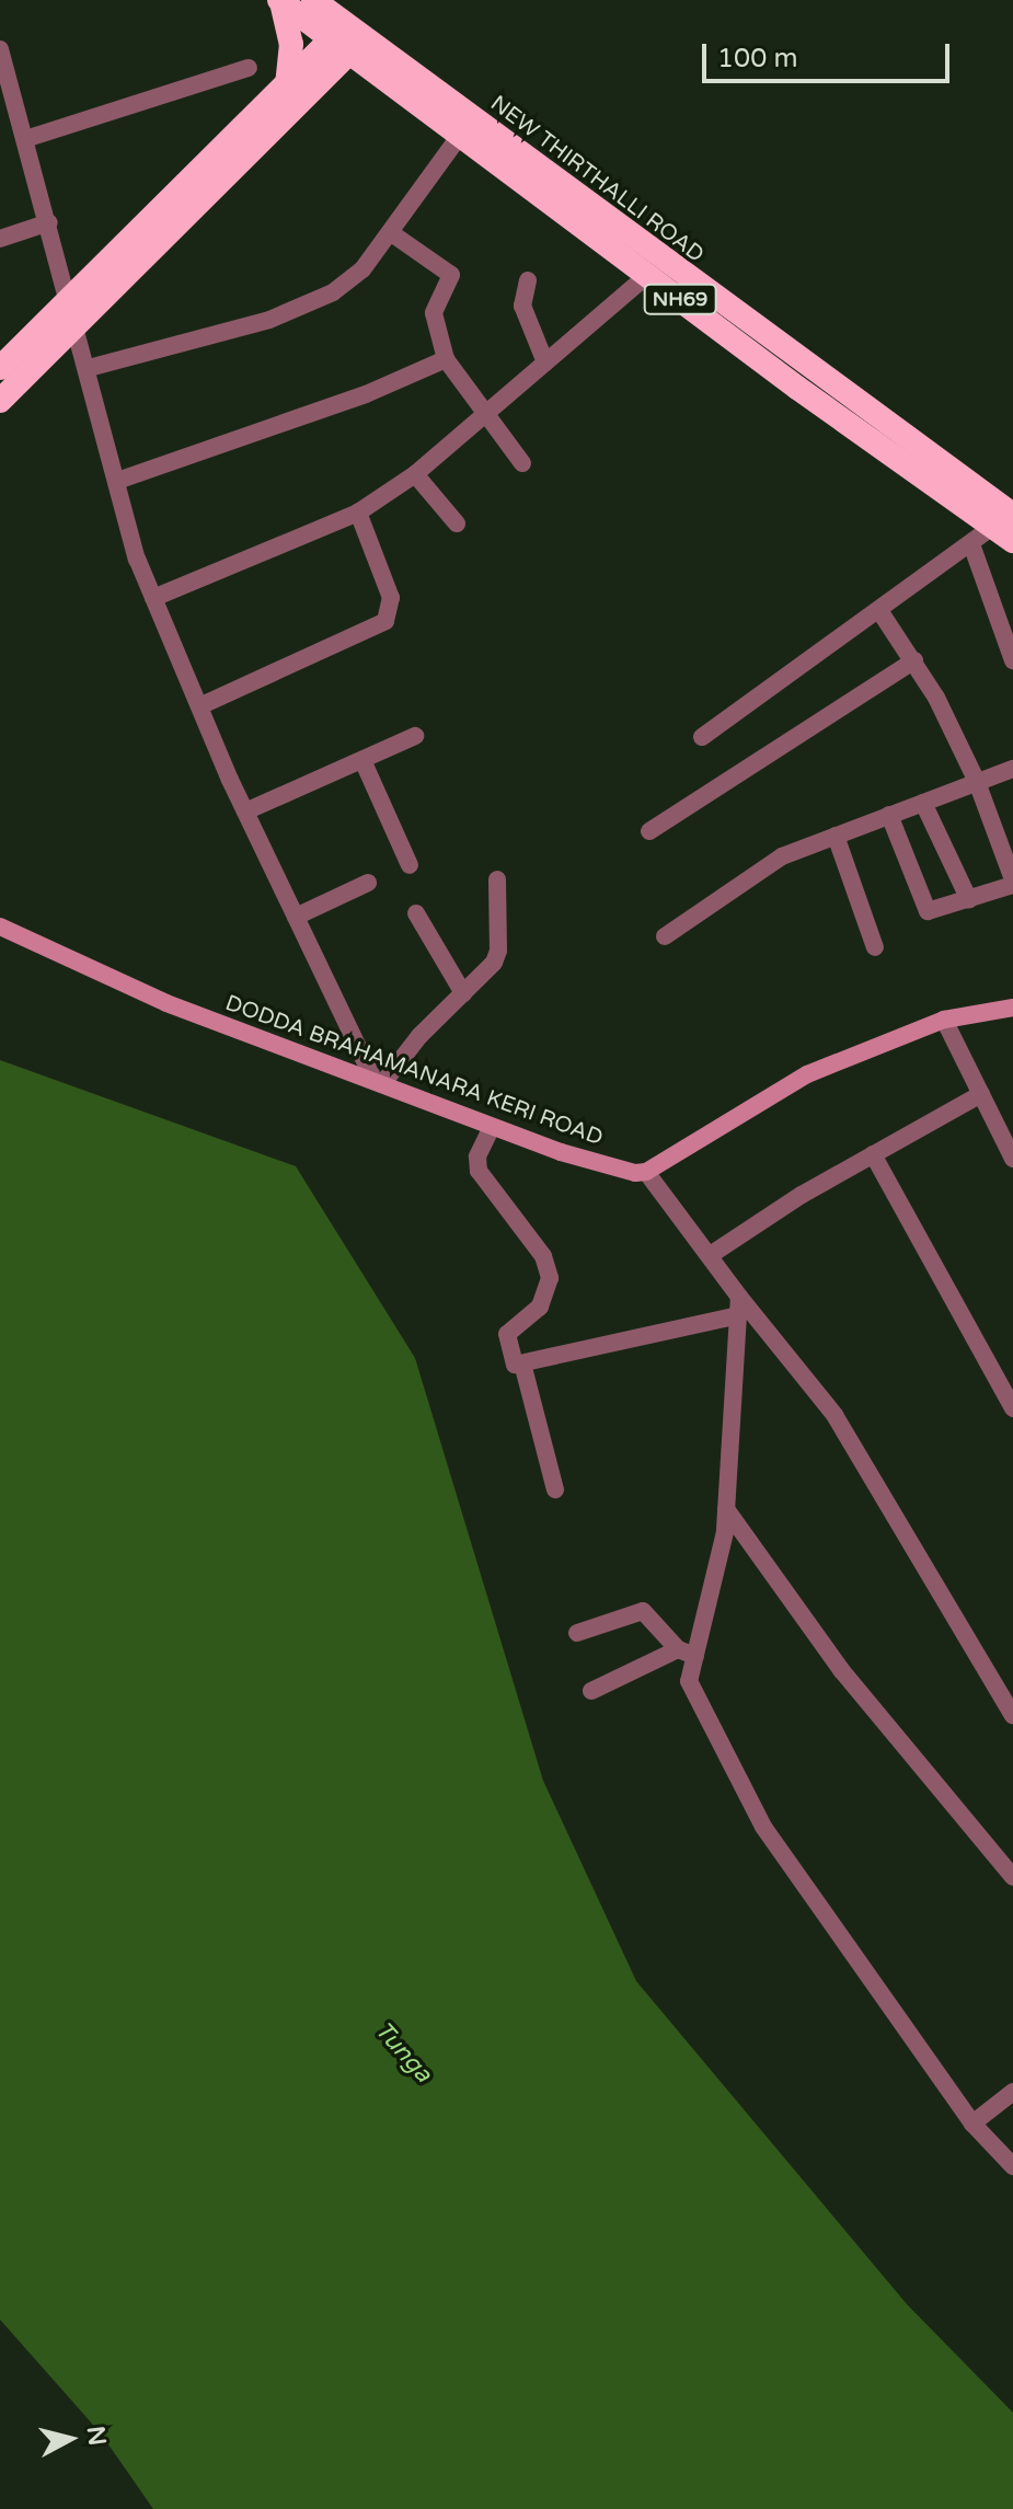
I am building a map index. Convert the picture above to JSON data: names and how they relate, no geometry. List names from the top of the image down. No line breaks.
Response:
{"streets":{"highway":["NEW THIRTHALLI ROAD","NH69"],"main road":["DODDA BRAHAMANARA KERI ROAD"]},"crossings":[["NEW THIRTHALLI ROAD","NH69"]],"water":["Tunga"],"scale_bar":"100 m","north":"right"}
